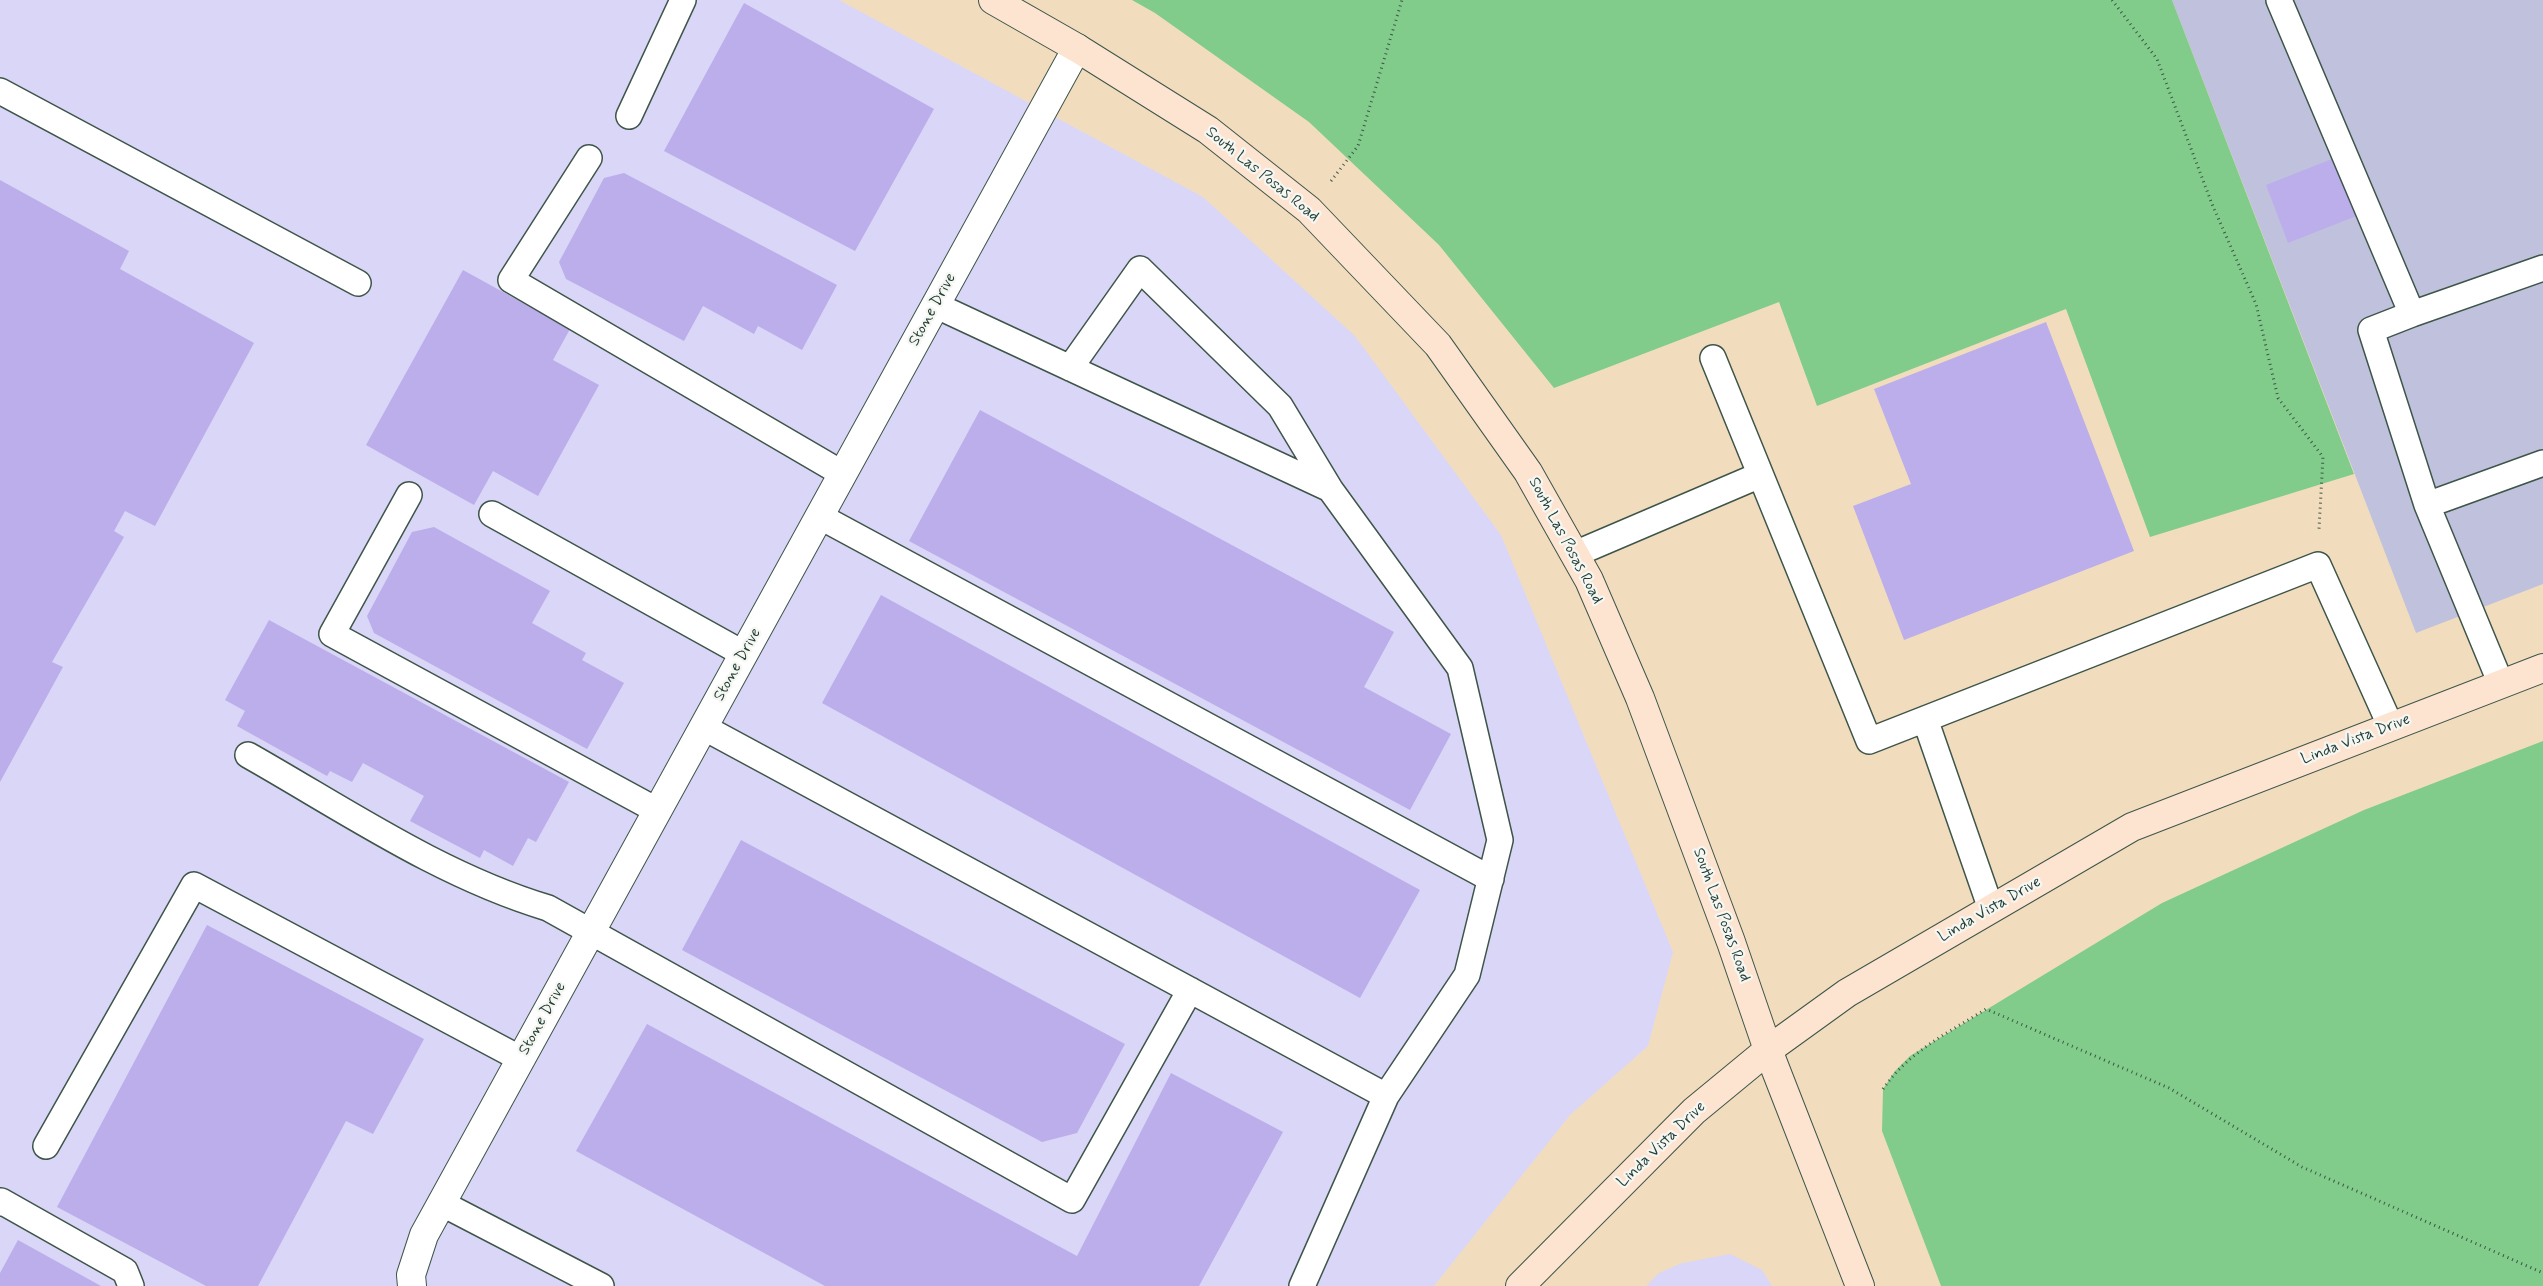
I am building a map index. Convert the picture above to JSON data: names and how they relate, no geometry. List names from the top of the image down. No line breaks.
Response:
{"streets":{"main road":["South Las Posas Road","Linda Vista Drive"],"street":["Stone Drive"]},"crossings":[["South Las Posas Road","Stone Drive"],["South Las Posas Road","Linda Vista Drive"]]}
